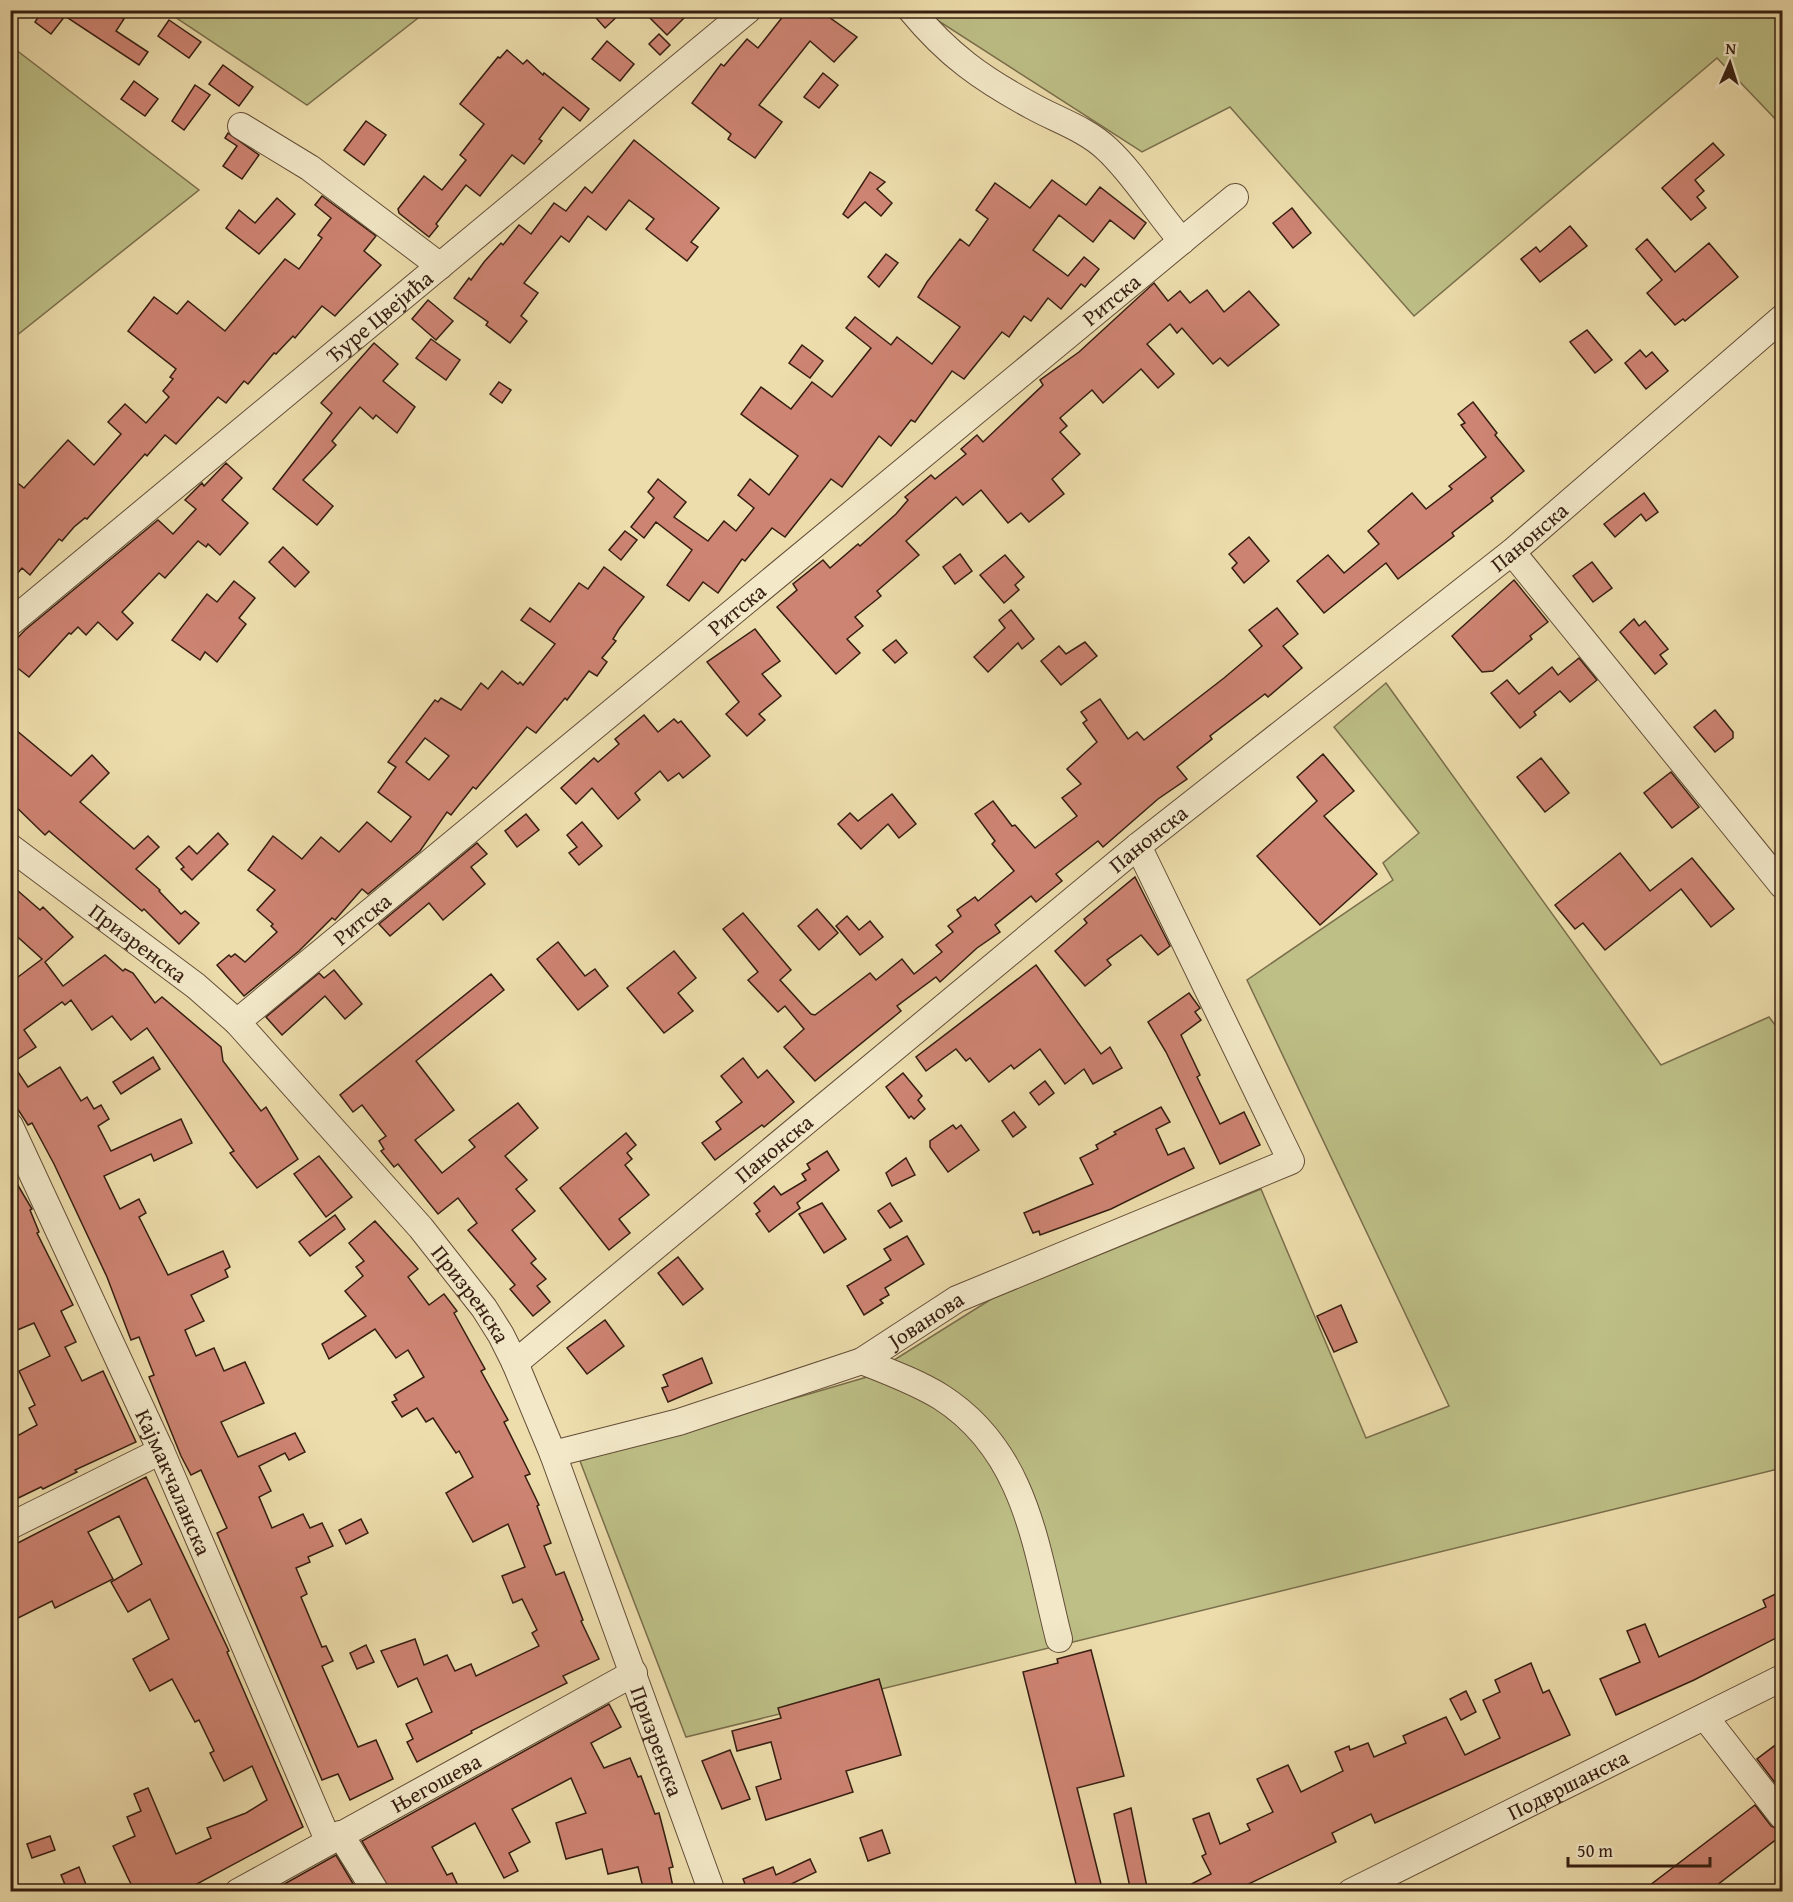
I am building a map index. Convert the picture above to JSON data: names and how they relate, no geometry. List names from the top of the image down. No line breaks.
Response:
{"streets":{"street":["Ритска","Ђуре Цвејића","Панонска","Призренска","Јованова","Кајмакчаланска","Његошева","Подвршанска"]},"crossings":[["Ритска","Призренска"],["Панонска","Призренска"],["Панонска","Јованова"],["Призренска","Јованова"],["Призренска","Његошева"],["Кајмакчаланска","Његошева"]],"scale_bar":"50 m","north":"top"}
